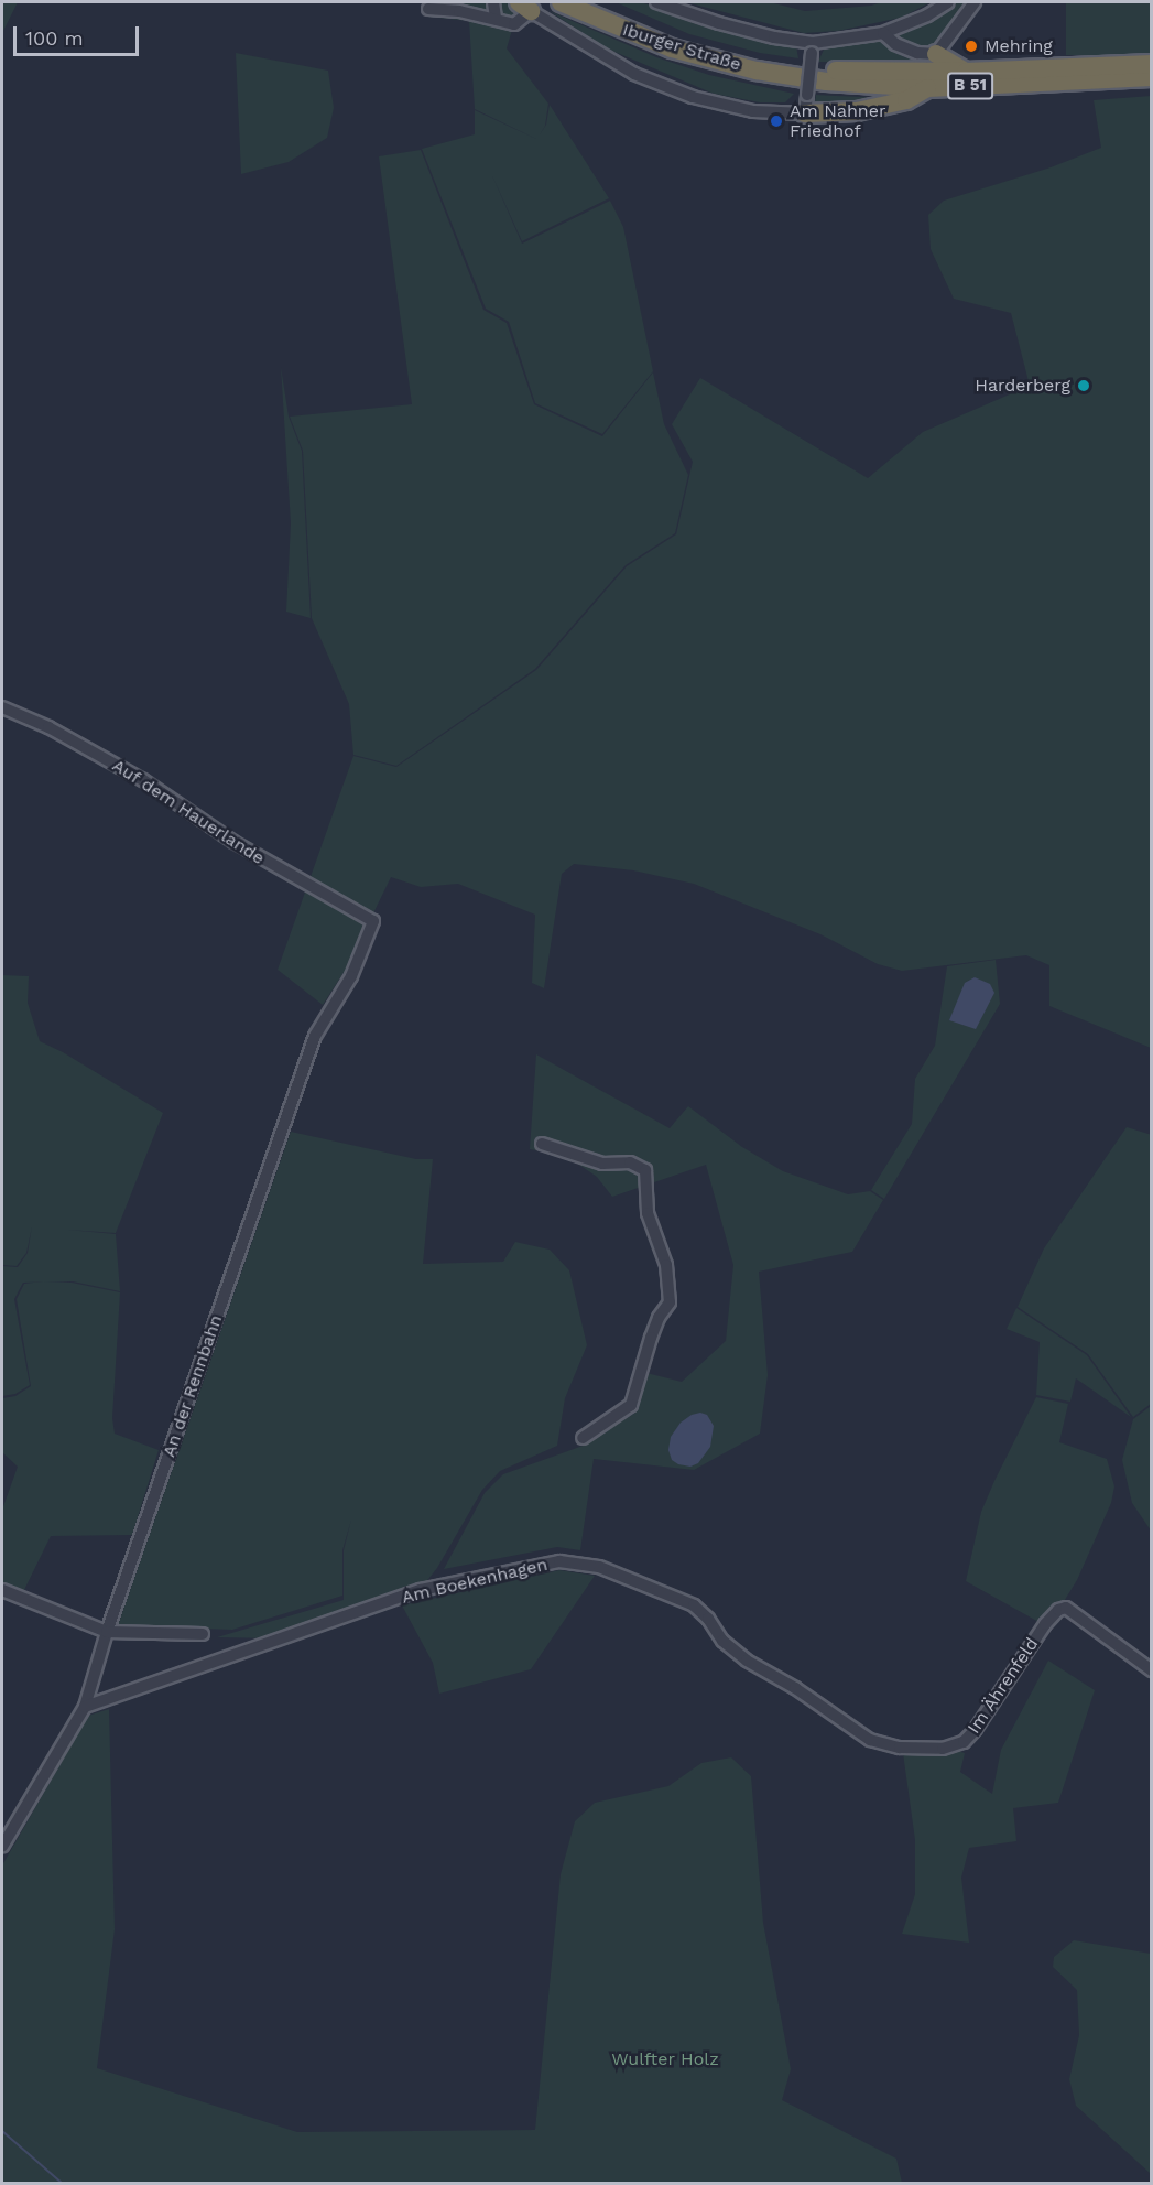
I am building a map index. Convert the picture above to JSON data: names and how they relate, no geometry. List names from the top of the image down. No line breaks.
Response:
{"streets":{"highway":["Iburger Straße","B 51"],"street":["Auf dem Hauerlande","An der Rennbahn","Am Boekenhagen","Im Ährenfeld"]},"crossings":[["Iburger Straße","B 51"],["Auf dem Hauerlande","An der Rennbahn"],["An der Rennbahn","Am Boekenhagen"],["Am Boekenhagen","Im Ährenfeld"]],"parks":["Wulfter Holz"],"places":["Mehring","Am Nahner Friedhof","Harderberg"],"scale_bar":"100 m"}
